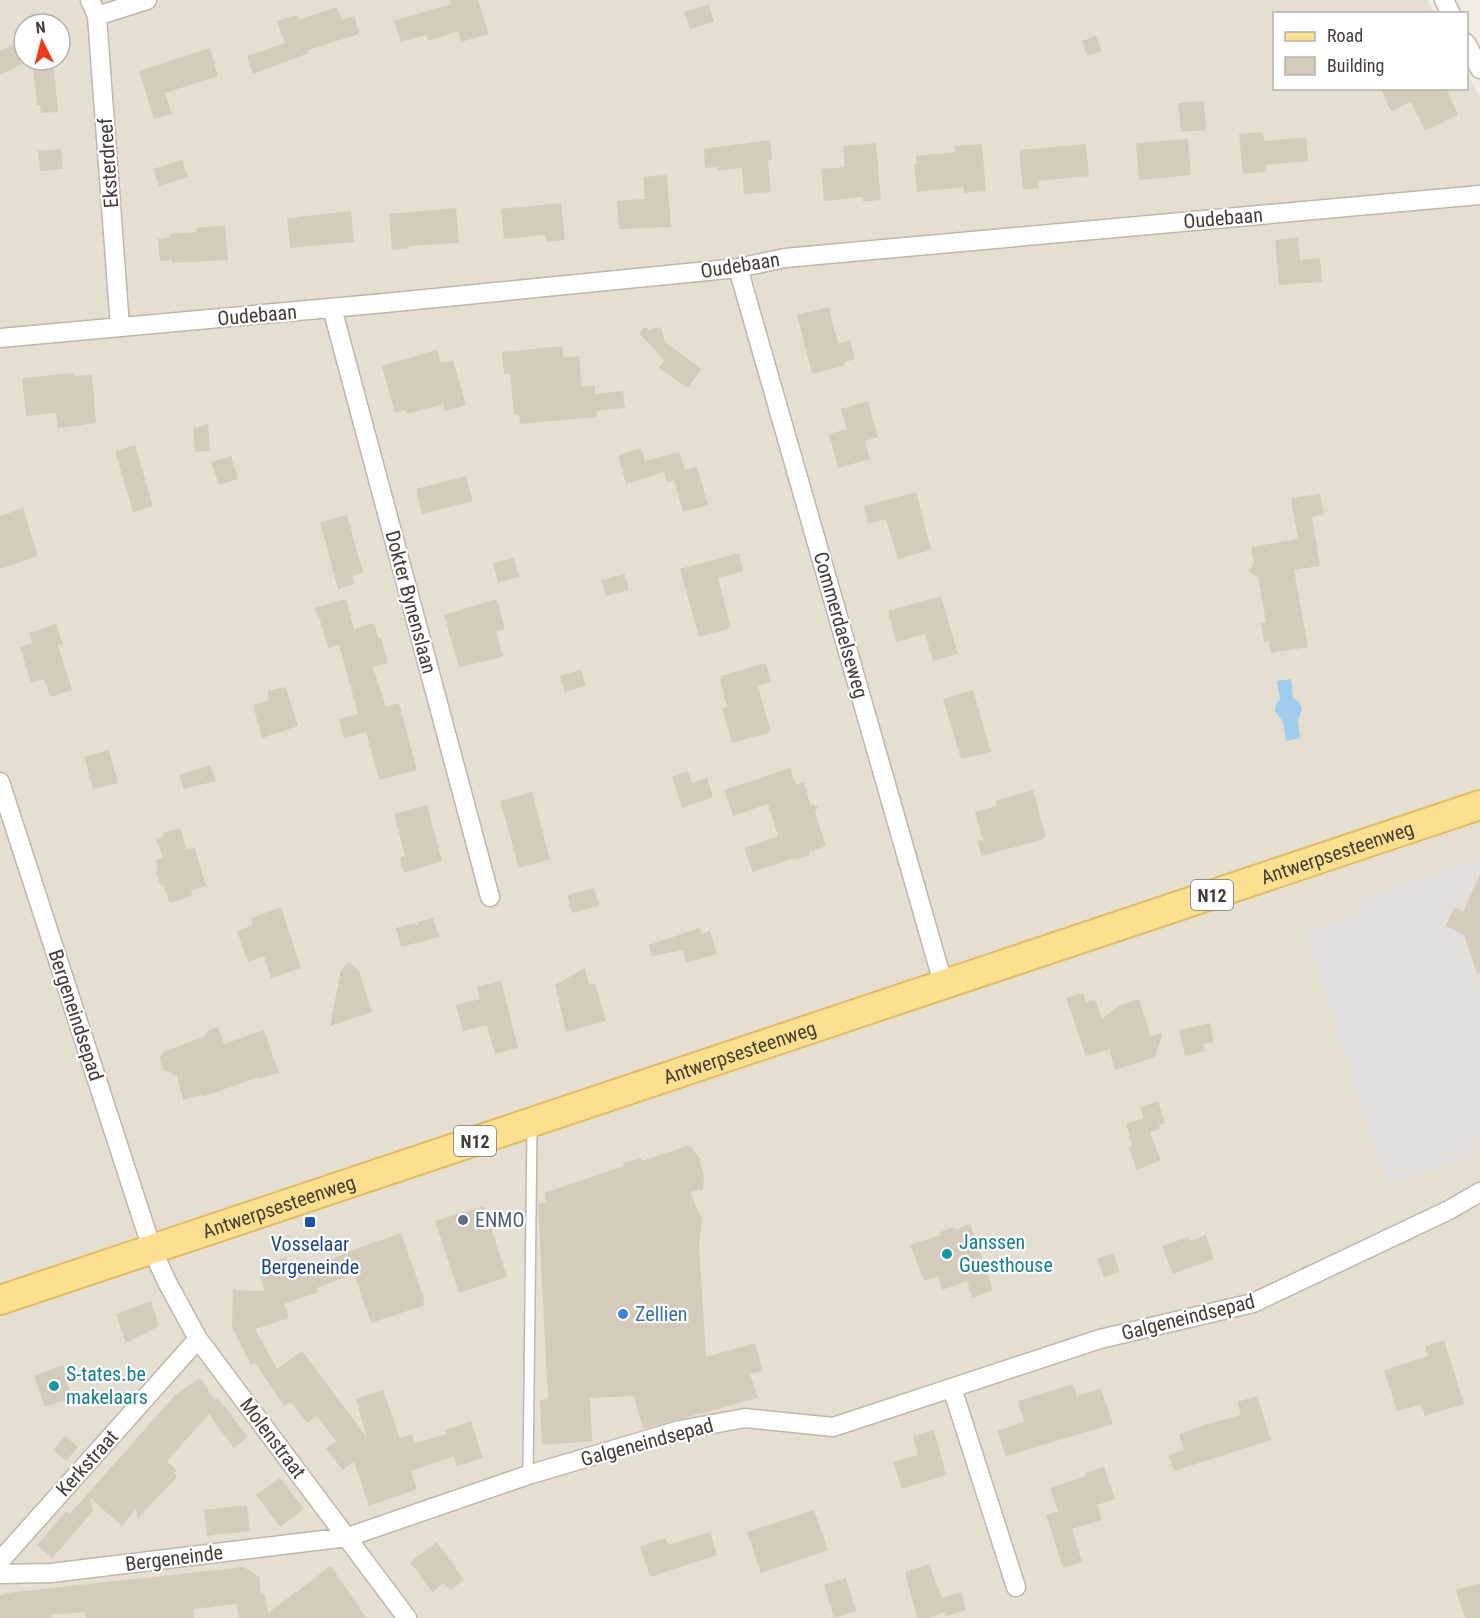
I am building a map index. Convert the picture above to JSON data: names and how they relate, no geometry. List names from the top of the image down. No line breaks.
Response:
{"streets":{"main road":["Antwerpsesteenweg","N12"],"street":["Eksterdreef","Oudebaan","Dokter Bynenslaan","Commerdaelseweg","Bergeneindsepad","Galgeneindsepad","Molenstraat","Kerkstraat","Bergeneinde"]},"crossings":[["Eksterdreef","Oudebaan"],["Oudebaan","Dokter Bynenslaan"],["Oudebaan","Commerdaelseweg"],["Commerdaelseweg","Antwerpsesteenweg"],["Antwerpsesteenweg","Bergeneindsepad"],["Antwerpsesteenweg","Molenstraat"],["Bergeneindsepad","Molenstraat"],["Galgeneindsepad","Molenstraat"],["Galgeneindsepad","Bergeneinde"],["Molenstraat","Kerkstraat"],["Molenstraat","Bergeneinde"]],"places":{"other":["ENMO","Janssen Guesthouse","Zellien","S-tates.be makelaars"],"transit":["Vosselaar Bergeneinde"]},"legend":["Road","Building"],"north":"top"}
